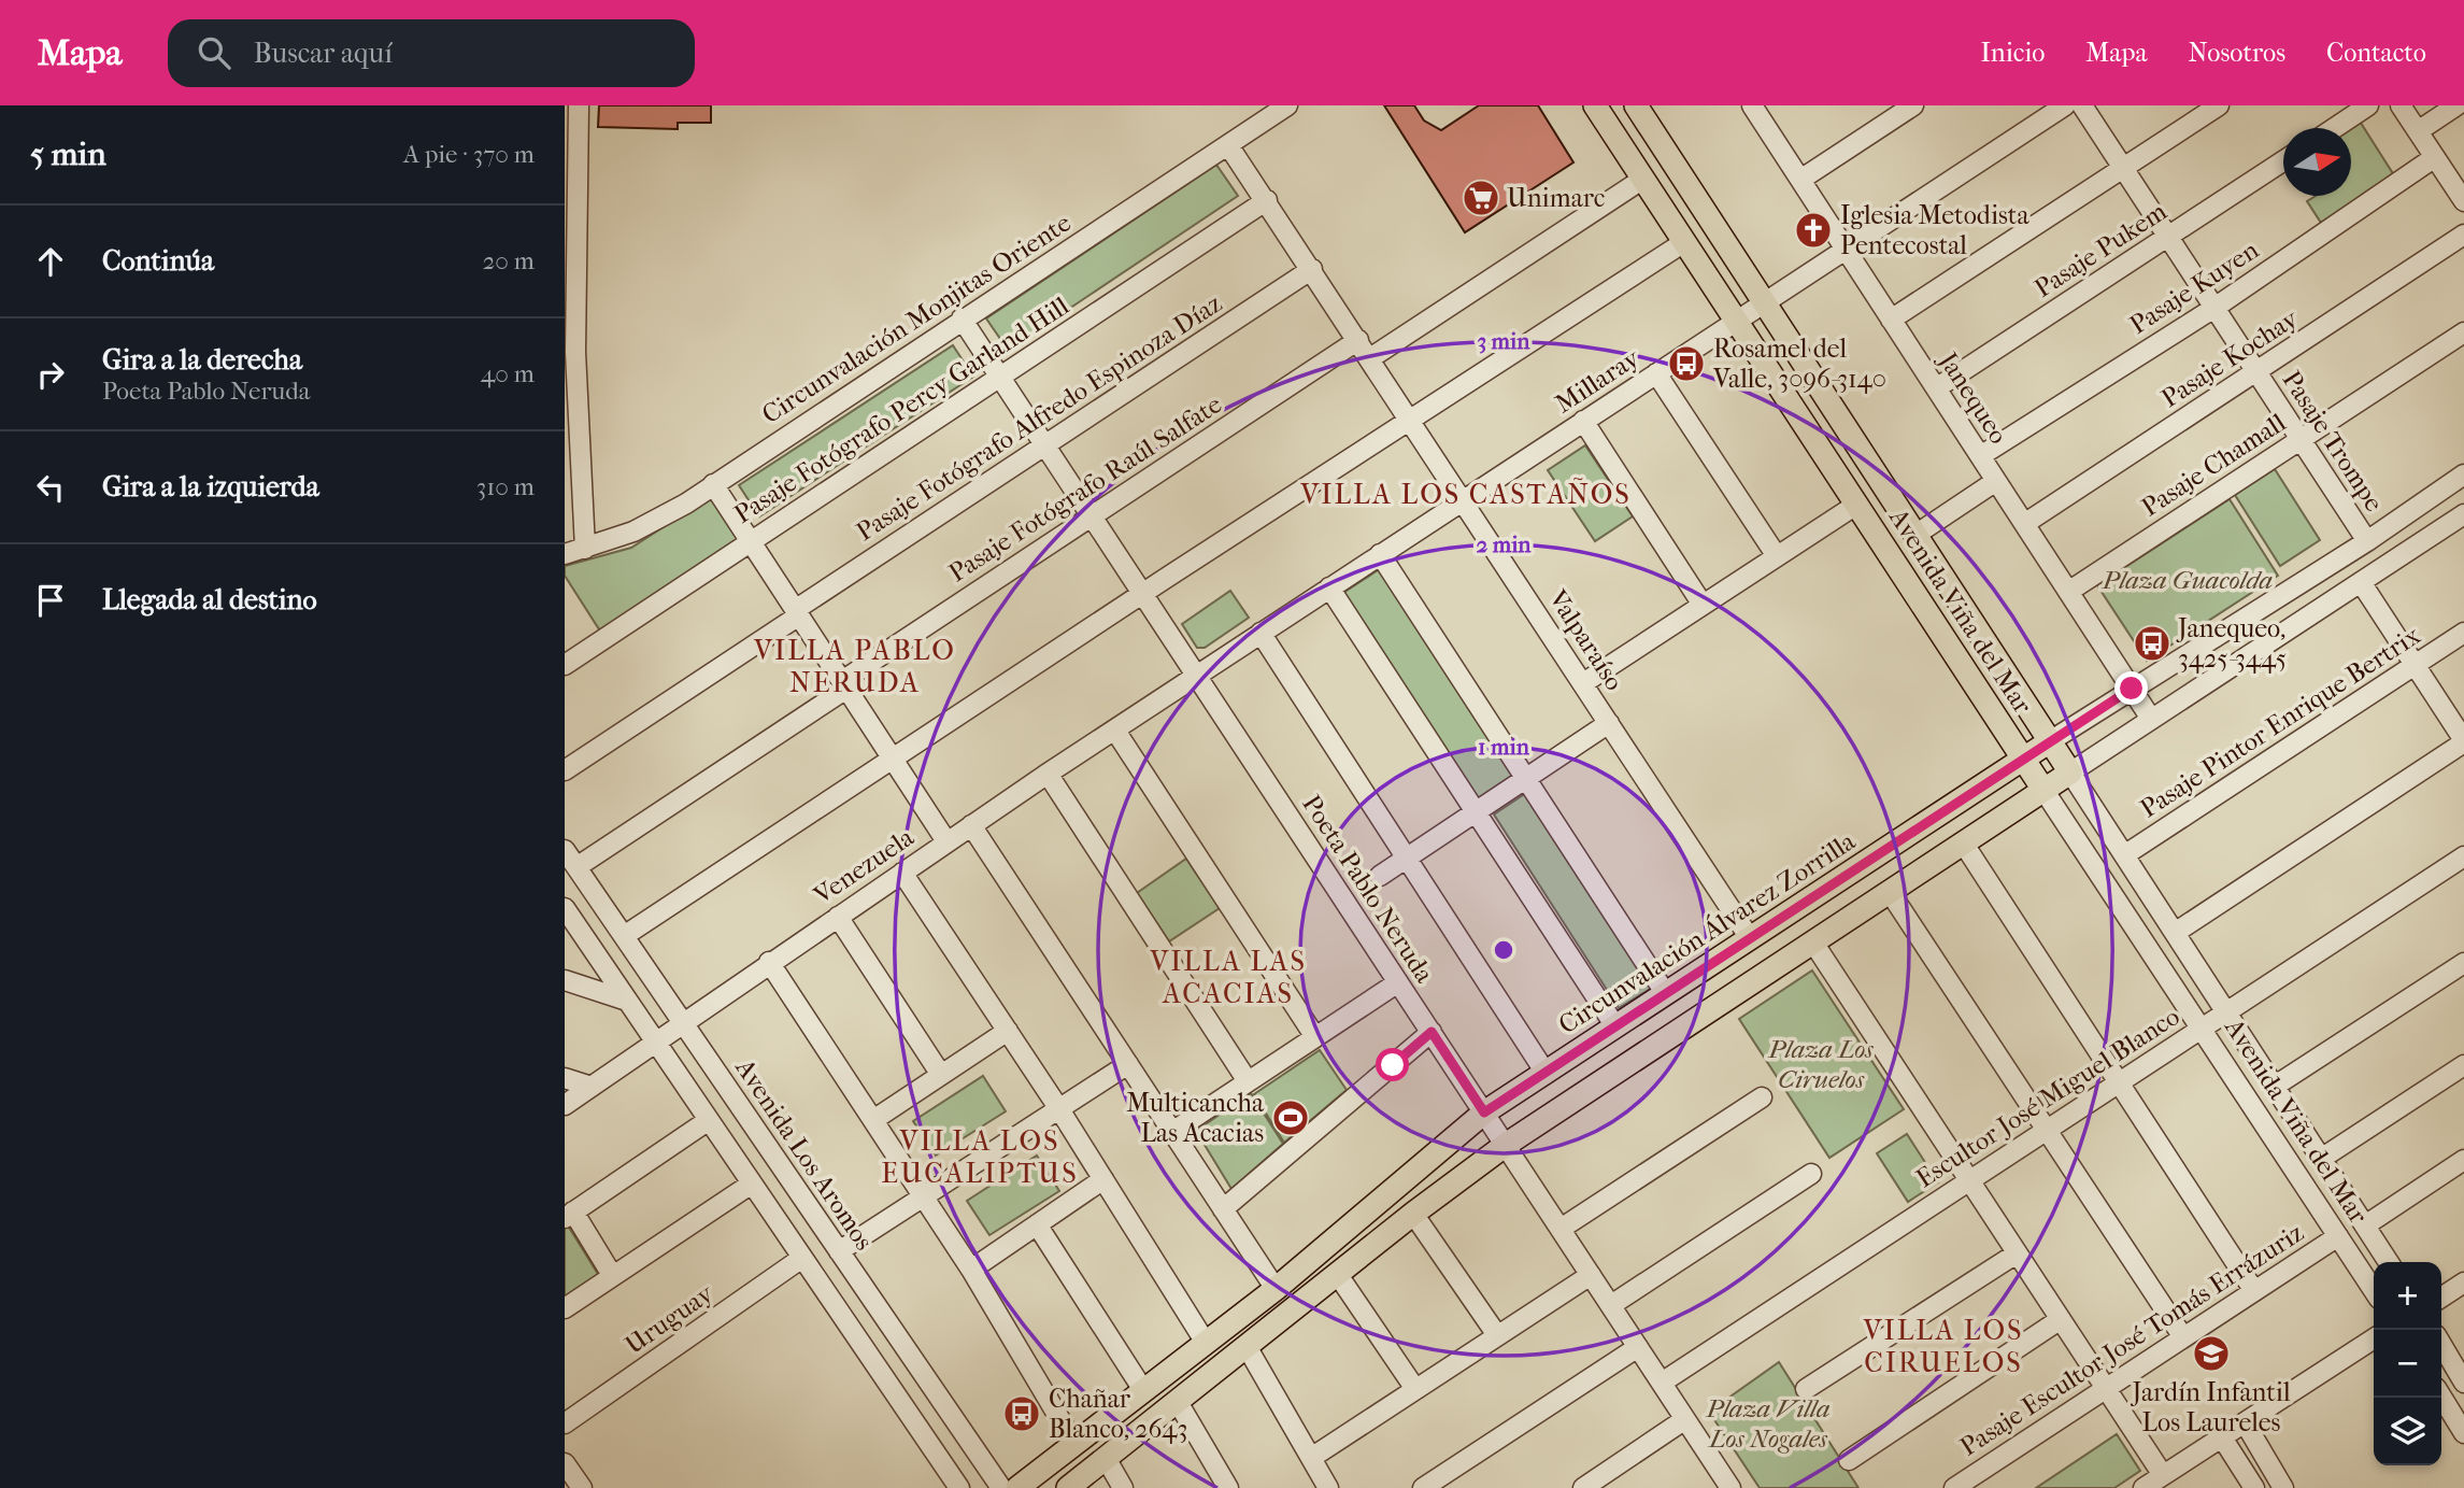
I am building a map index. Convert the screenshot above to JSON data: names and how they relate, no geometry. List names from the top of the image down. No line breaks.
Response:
{"streets":{"main road":["Avenida Viña del Mar","Circunvalación Álvarez Zorrilla"],"street":["Pasaje Pukem","Pasaje Kuyen","Circunvalación Monjitas Oriente","Pasaje Kochay","Millaray","Janequeo","Pasaje Fotógrafo Percy Garland Hill","Pasaje Fotógrafo Alfredo Espinoza Díaz","Pasaje Trompe","Pasaje Chamall","Pasaje Fotógrafo Raúl Salfate","Valparaíso","Pasaje Pintor Enrique Bertrix","Venezuela","Poeta Pablo Neruda","Escultor José Miguel Blanco","Avenida Los Aromos","Uruguay","Pasaje Escultor José Tomás Errázuriz"]},"crossings":[["Pasaje Pukem","Janequeo"],["Pasaje Pukem","Pasaje Trompe"],["Pasaje Kuyen","Janequeo"],["Pasaje Kuyen","Pasaje Trompe"],["Circunvalación Monjitas Oriente","Valparaíso"],["Circunvalación Monjitas Oriente","Poeta Pablo Neruda"],["Pasaje Kochay","Janequeo"],["Pasaje Kochay","Pasaje Trompe"],["Millaray","Janequeo"],["Millaray","Avenida Viña del Mar"],["Millaray","Valparaíso"],["Millaray","Venezuela"],["Millaray","Poeta Pablo Neruda"],["Janequeo","Pasaje Chamall"],["Janequeo","Circunvalación Álvarez Zorrilla"],["Pasaje Fotógrafo Percy Garland Hill","Valparaíso"],["Pasaje Fotógrafo Percy Garland Hill","Poeta Pablo Neruda"],["Pasaje Fotógrafo Alfredo Espinoza Díaz","Valparaíso"],["Pasaje Fotógrafo Alfredo Espinoza Díaz","Poeta Pablo Neruda"],["Pasaje Trompe","Pasaje Chamall"],["Pasaje Trompe","Circunvalación Álvarez Zorrilla"],["Pasaje Fotógrafo Raúl Salfate","Valparaíso"],["Pasaje Fotógrafo Raúl Salfate","Poeta Pablo Neruda"],["Pasaje Fotógrafo Raúl Salfate","Avenida Los Aromos"],["Avenida Viña del Mar","Pasaje Pintor Enrique Bertrix"],["Avenida Viña del Mar","Circunvalación Álvarez Zorrilla"],["Avenida Viña del Mar","Escultor José Miguel Blanco"],["Avenida Viña del Mar","Pasaje Escultor José Tomás Errázuriz"],["Valparaíso","Circunvalación Álvarez Zorrilla"],["Venezuela","Poeta Pablo Neruda"],["Venezuela","Avenida Los Aromos"],["Poeta Pablo Neruda","Circunvalación Álvarez Zorrilla"],["Poeta Pablo Neruda","Escultor José Miguel Blanco"]],"districts":["VILLA LOS CASTAÑOS","VILLA PABLO NERUDA","VILLA LAS ACACIAS","VILLA LOS EUCALIPTUS","VILLA LOS CIRUELOS"],"parks":["Plaza Guacolda","Plaza Los Ciruelos","Plaza Villa Los Nogales"],"places":{"supermarket":["Unimarc"],"church":["Iglesia Metodista Pentecostal"],"bus stop":["Rosamel del Valle, 3096-3140","Janequeo, 3425-3445","Chañar Blanco, 2643"],"sports":["Multicancha Las Acacias"],"school or university":["Jardín Infantil Los Laureles"]},"north":"right","page":{"header":"Mapa","search":"Buscar aquí","nav":["Inicio","Mapa","Nosotros","Contacto"],"heading":["5 min","A pie · 370 m"],"list":[["Continúa","20 m"],["Gira a la derecha","Poeta Pablo Neruda","40 m"],["Gira a la izquierda","310 m"],"Llegada al destino"],"map_buttons":["+","−"]},"rings":["3 min","2 min","1 min"]}
